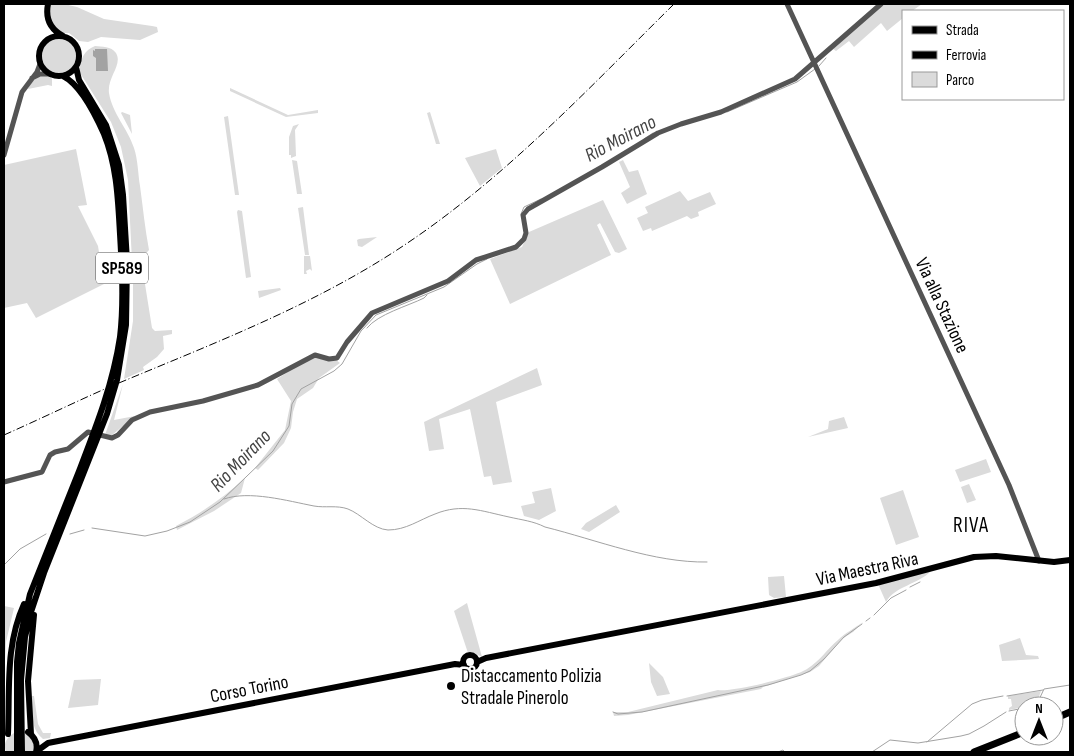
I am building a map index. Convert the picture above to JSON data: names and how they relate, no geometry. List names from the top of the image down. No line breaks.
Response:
{"streets":{"main road":["SP589","Via Maestra Riva","Corso Torino"],"street":["Via alla Stazione"]},"crossings":[["Via alla Stazione","Via Maestra Riva"],["Via Maestra Riva","Corso Torino"]],"districts":["RIVA"],"water":["Rio Moirano"],"places":["Distaccamento Polizia Stradale Pinerolo"],"legend":["Strada","Ferrovia","Parco"],"north":"top"}
